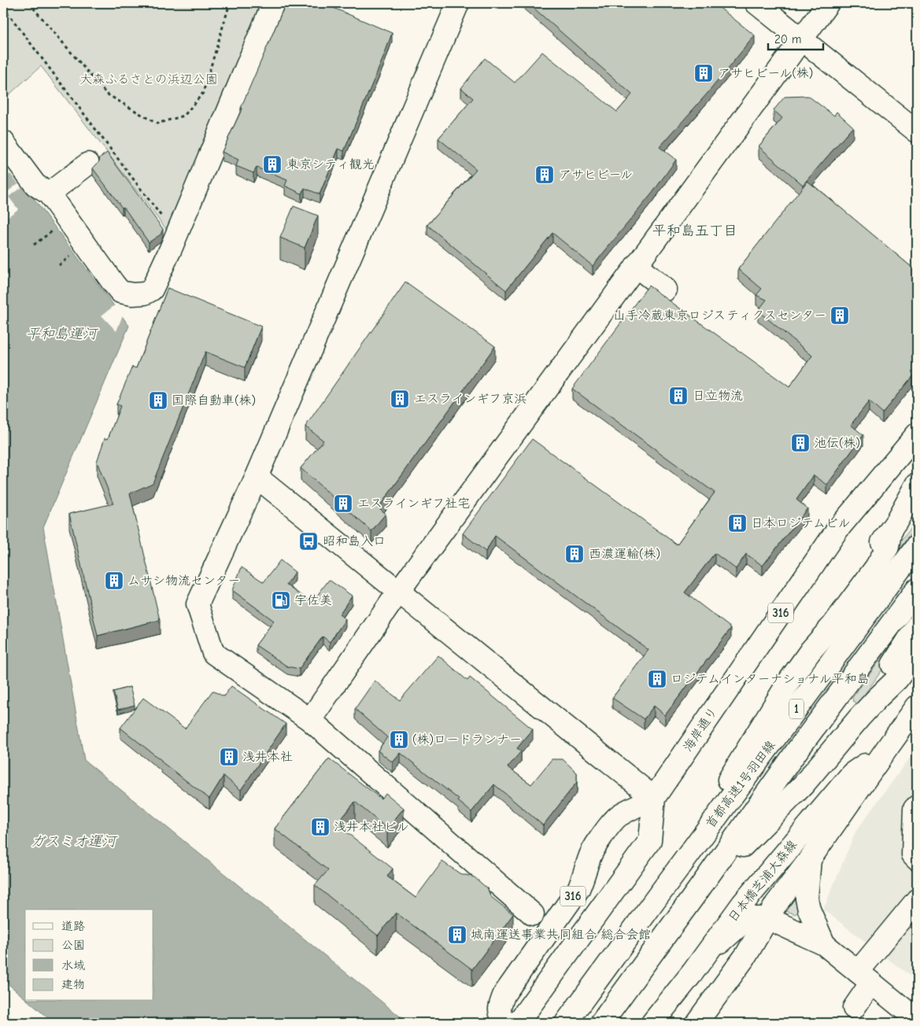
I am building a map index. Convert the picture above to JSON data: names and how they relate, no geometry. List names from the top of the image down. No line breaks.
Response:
{"streets":{"main road":["316","1","海岸通り","首都高速1号羽田線","日本橋芝浦大森線"]},"districts":["平和島五丁目"],"water":["平和島運河","ガスミオ運河"],"parks":["大森ふるさとの浜辺公園"],"places":{"building":["アサヒビール(株)","東京シティ観光","アサヒビール","山手冷蔵東京ロジスティクスセンター","日立物流","エスラインギフ京浜","国際自動車(株)","池伝(株)","エスラインギフ社宅","日本ロジテムビル","西濃運輸(株)","ムサシ物流センター","ロジテムインターナショナル平和島","(株)ロードランナー","浅井本社","浅井本社ビル","城南運送事業共同組合 総合会館"],"bus stop":["昭和島入口"],"fuel station":["宇佐美"]},"legend":["道路","公園","水域","建物"],"scale_bar":"20 m"}
